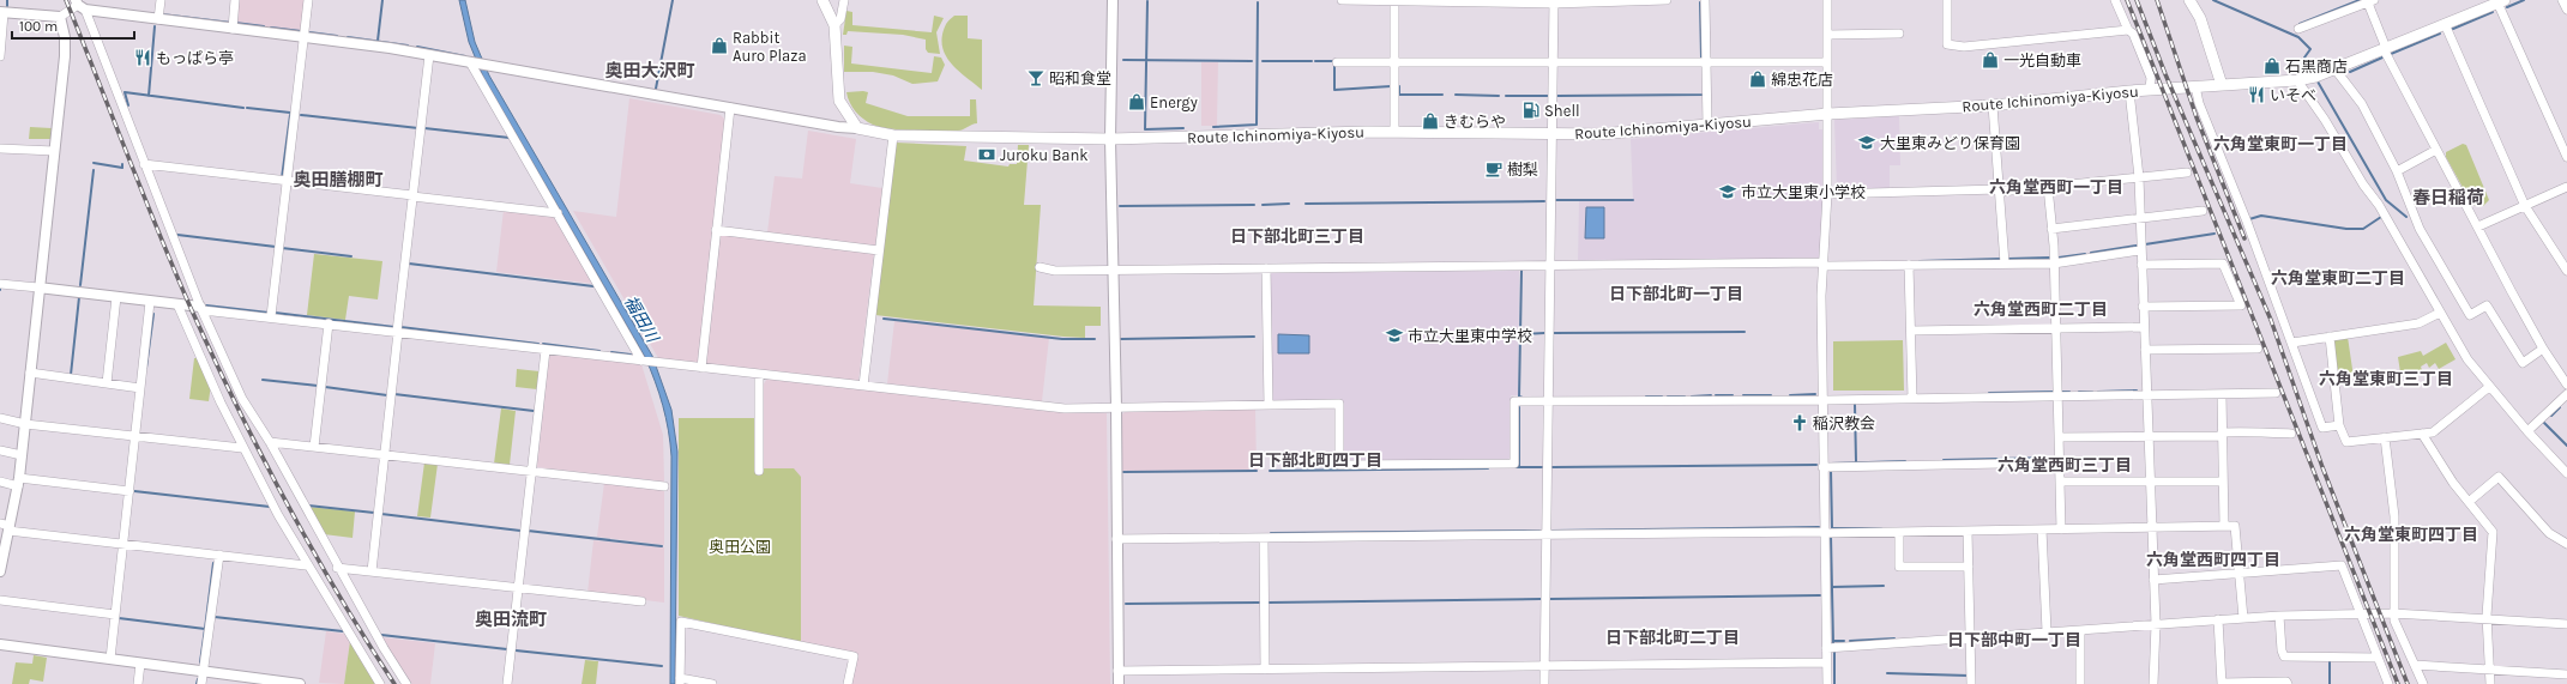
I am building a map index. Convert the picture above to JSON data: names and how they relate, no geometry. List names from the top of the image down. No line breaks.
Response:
{"streets":{"main road":["Route Ichinomiya-Kiyosu"]},"districts":["奥田大沢町","六角堂東町一丁目","奥田膳棚町","六角堂西町一丁目","春日稲荷","日下部北町三丁目","六角堂東町二丁目","日下部北町一丁目","六角堂西町二丁目","六角堂東町三丁目","日下部北町四丁目","六角堂西町三丁目","六角堂東町四丁目","六角堂西町四丁目","奥田流町","日下部北町二丁目","日下部中町一丁目"],"water":["福田川"],"parks":["奥田公園"],"places":{"shop":["Rabbit Auro Plaza","一光自動車","石黒商店","綿忠花店","Energy","きむらや"],"restaurant":["もっぱら亭","いそべ"],"bar":["昭和食堂"],"fuel station":["Shell"],"school or university":["大里東みどり保育園","市立大里東小学校","市立大里東中学校"],"bank":["Juroku Bank"],"cafe":["樹梨"],"church":["稲沢教会"]},"scale_bar":"100 m"}
